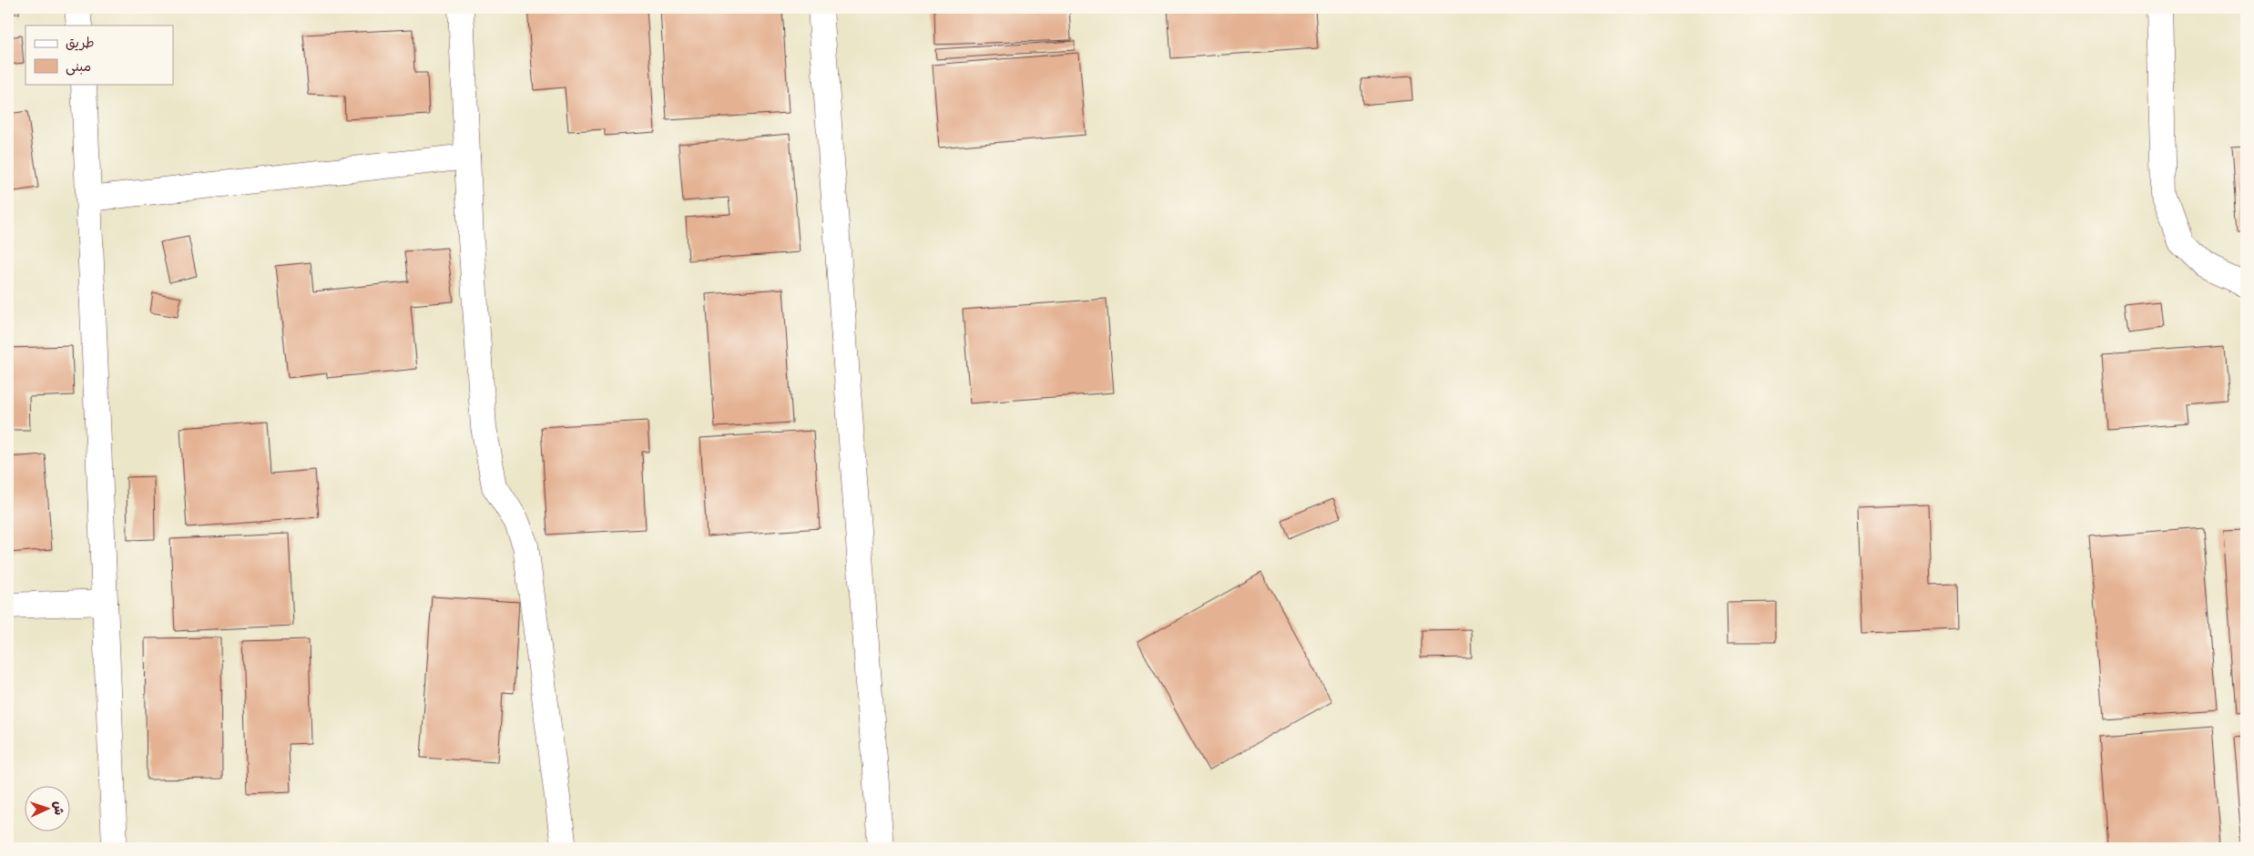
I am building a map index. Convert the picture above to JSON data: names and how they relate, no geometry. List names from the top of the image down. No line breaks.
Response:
{"legend":["طريق","مبنى"],"north":"right"}
